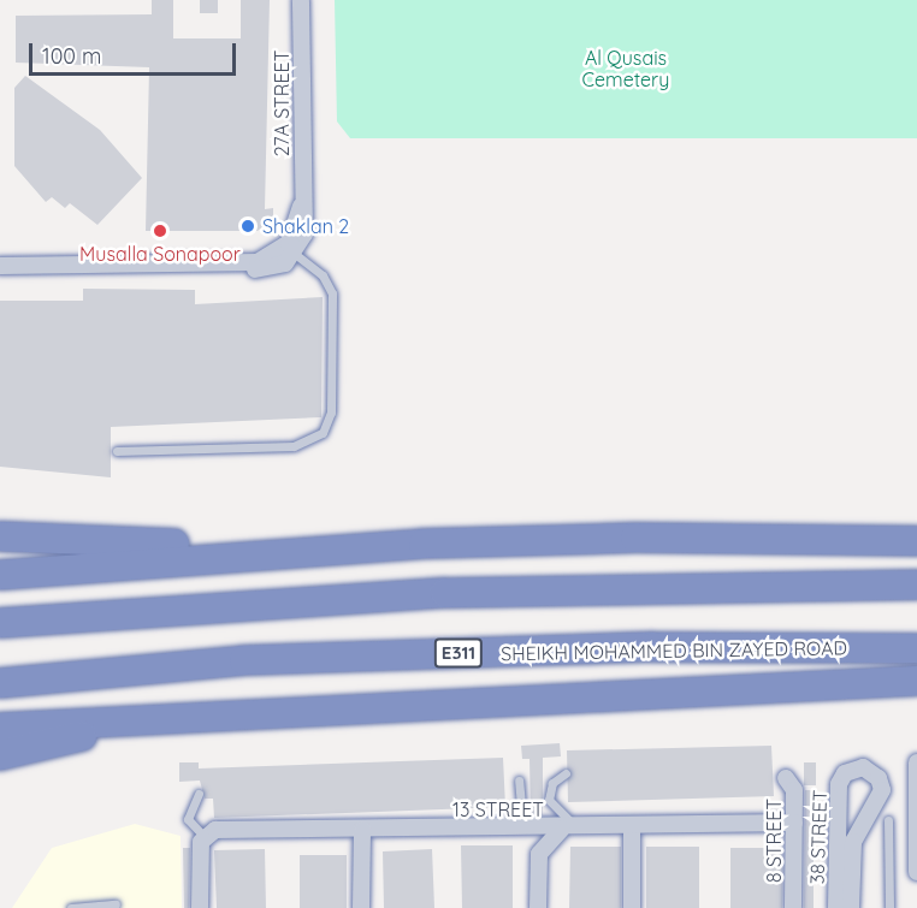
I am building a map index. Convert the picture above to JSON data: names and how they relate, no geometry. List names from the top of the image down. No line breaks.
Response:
{"streets":{"highway":["SHEIKH MOHAMMED BIN ZAYED ROAD","E311"],"street":["27A STREET","13 STREET","38 STREET","8 STREET"]},"crossings":[["13 STREET","8 STREET"]],"parks":["Al Qusais Cemetery"],"places":["Shaklan 2","Musalla Sonapoor"],"scale_bar":"100 m"}
